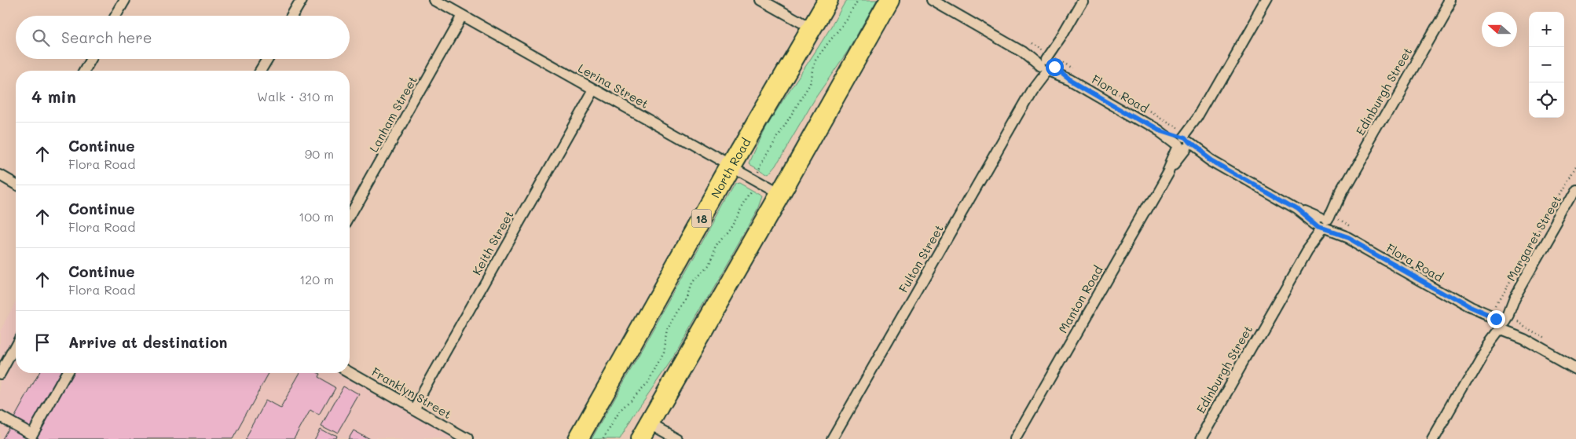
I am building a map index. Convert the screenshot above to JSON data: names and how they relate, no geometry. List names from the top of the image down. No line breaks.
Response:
{"streets":{"highway":["North Road","18"],"street":["Lerina Street","Edinburgh Street","Flora Road","Lanham Street","Margaret Street","Keith Street","Fulton Street","Manton Road","Franklyn Street"]},"crossings":[["Lerina Street","Lanham Street"],["Lerina Street","North Road"],["Lerina Street","Keith Street"],["Edinburgh Street","Flora Road"],["Flora Road","Margaret Street"],["Flora Road","Fulton Street"],["Flora Road","Manton Road"],["Keith Street","Franklyn Street"]],"north":"left","page":{"map_buttons":["+","−"],"search":"Search here","heading":["4 min","Walk · 310 m"],"list":[["Continue","Flora Road","90 m"],["Continue","Flora Road","100 m"],["Continue","Flora Road","120 m"],"Arrive at destination"]}}
